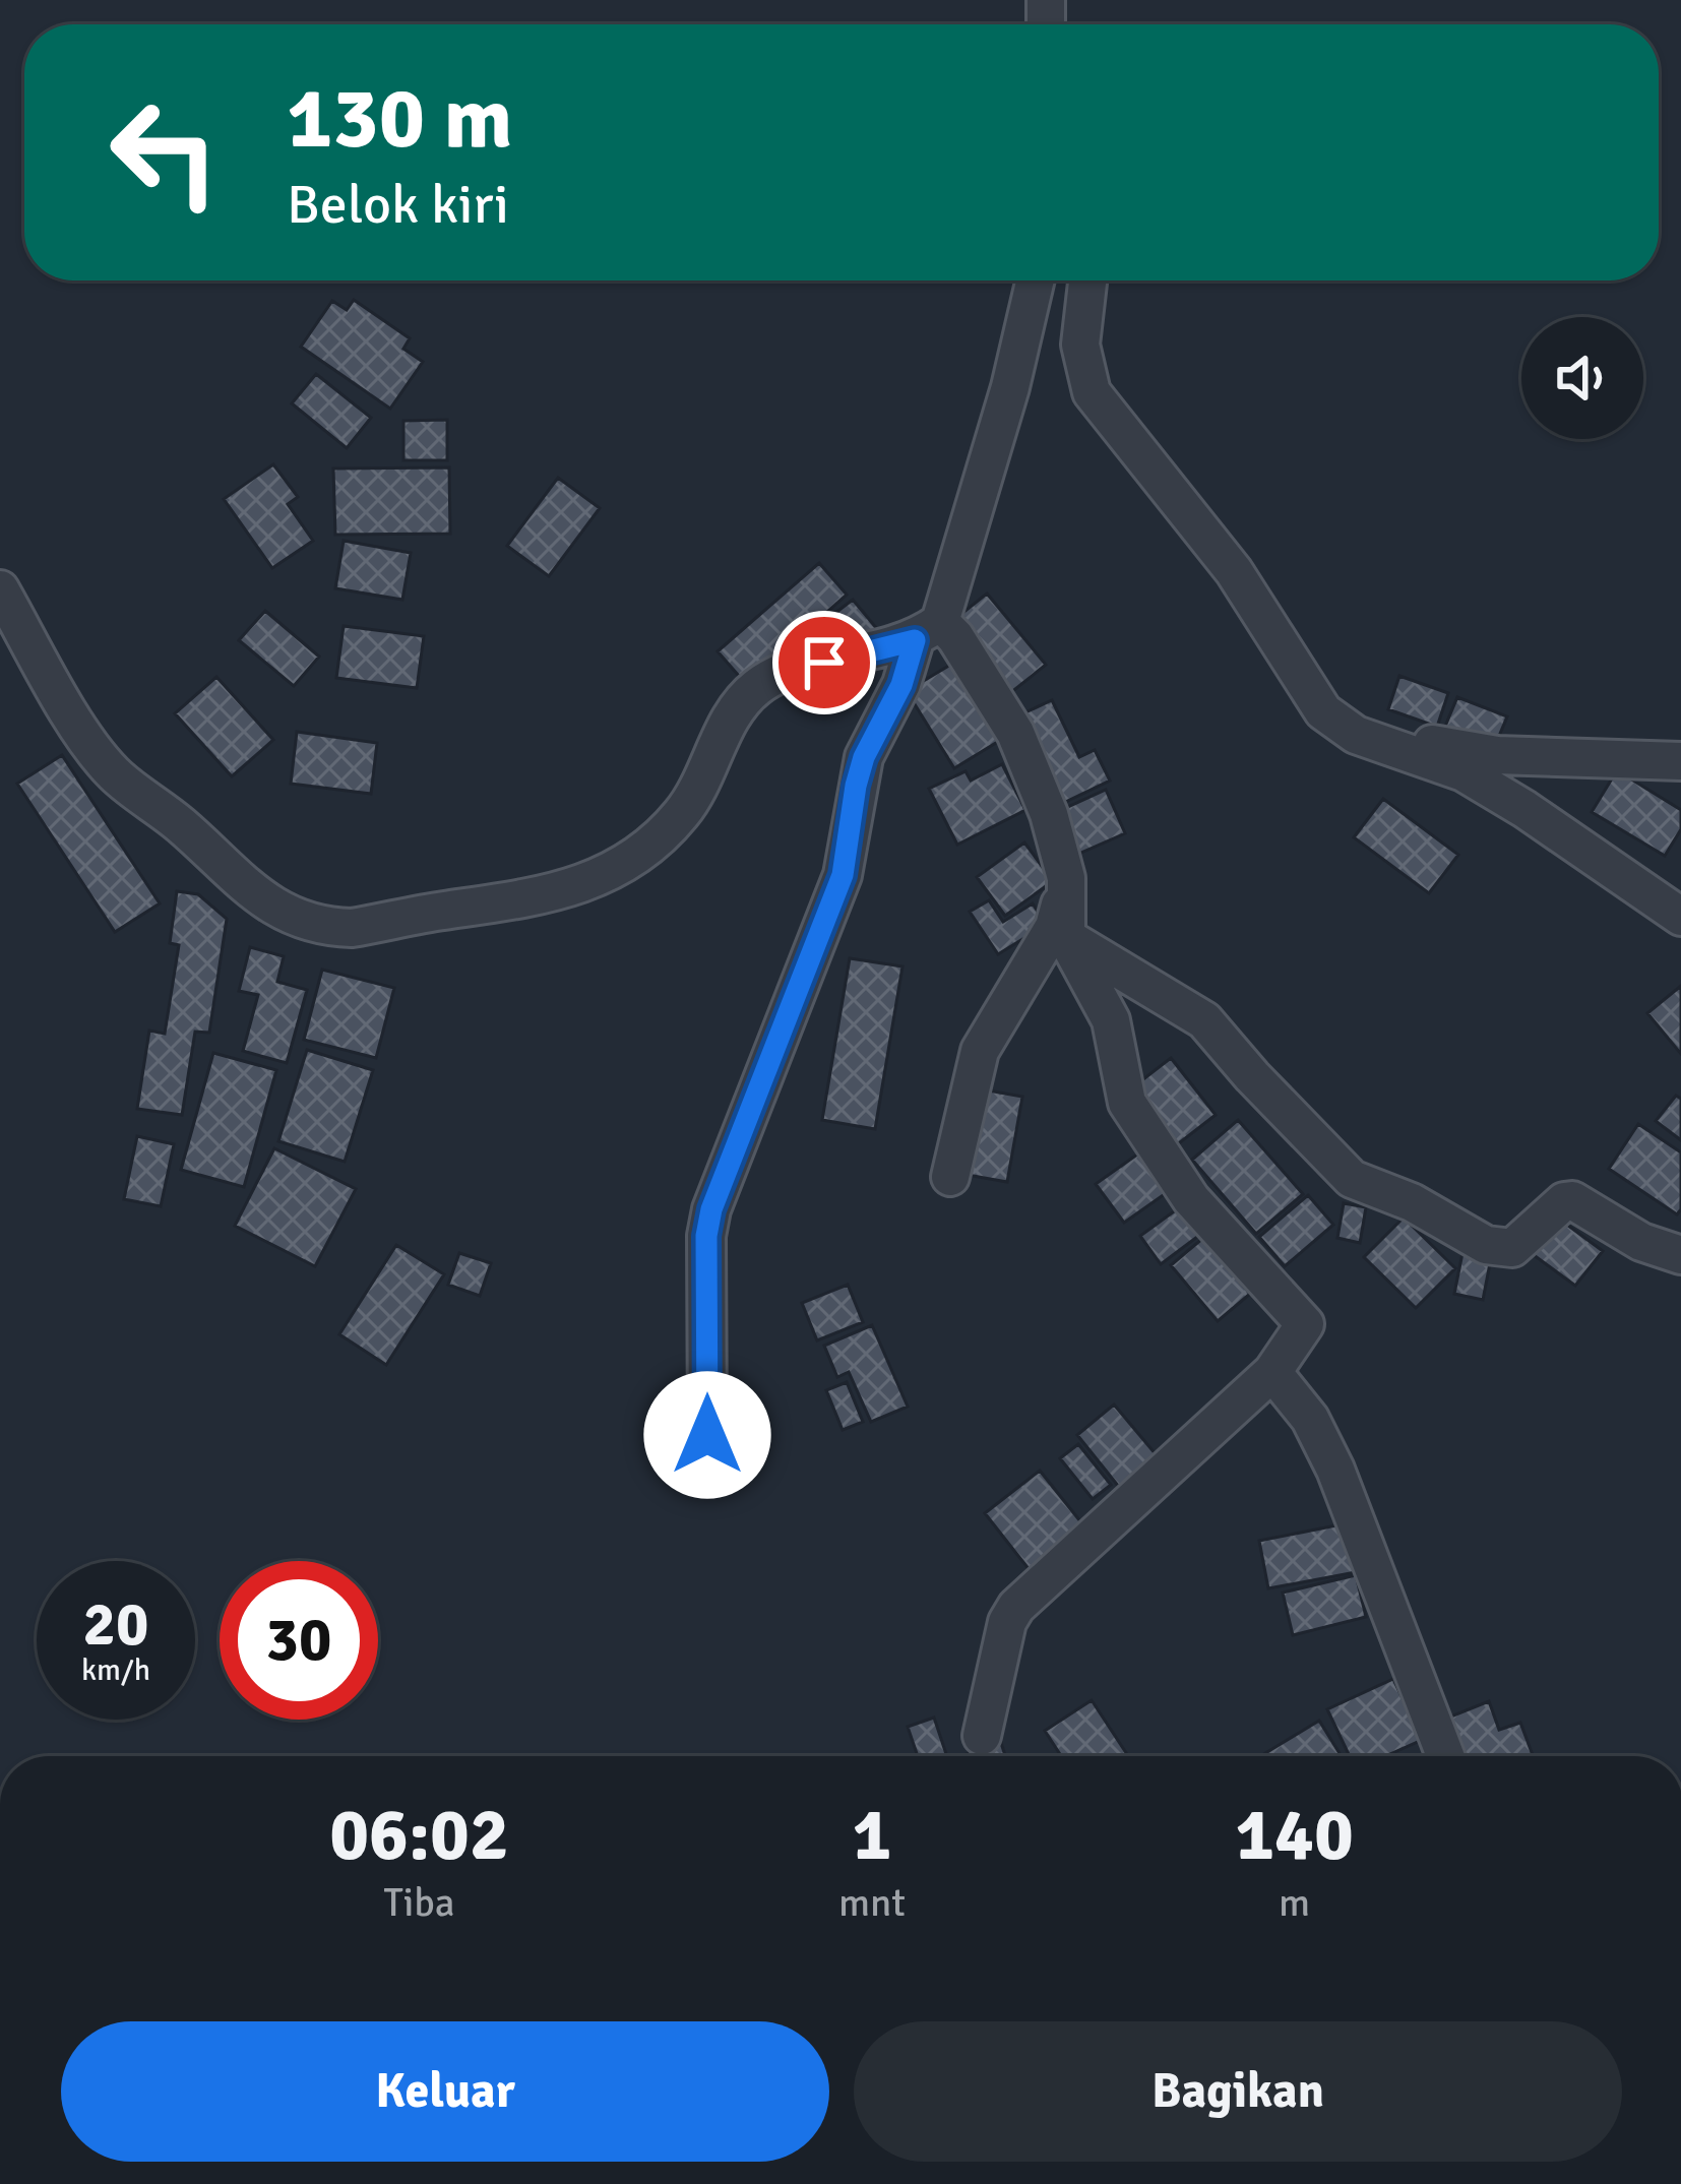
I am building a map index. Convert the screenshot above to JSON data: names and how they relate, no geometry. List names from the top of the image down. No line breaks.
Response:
{"page":{"turn":["130 m","Belok kiri"],"speed":"20 km/h","limit":"30","eta":["06:02","Tiba","1","mnt","140","m"],"buttons":["Keluar","Bagikan"]}}
